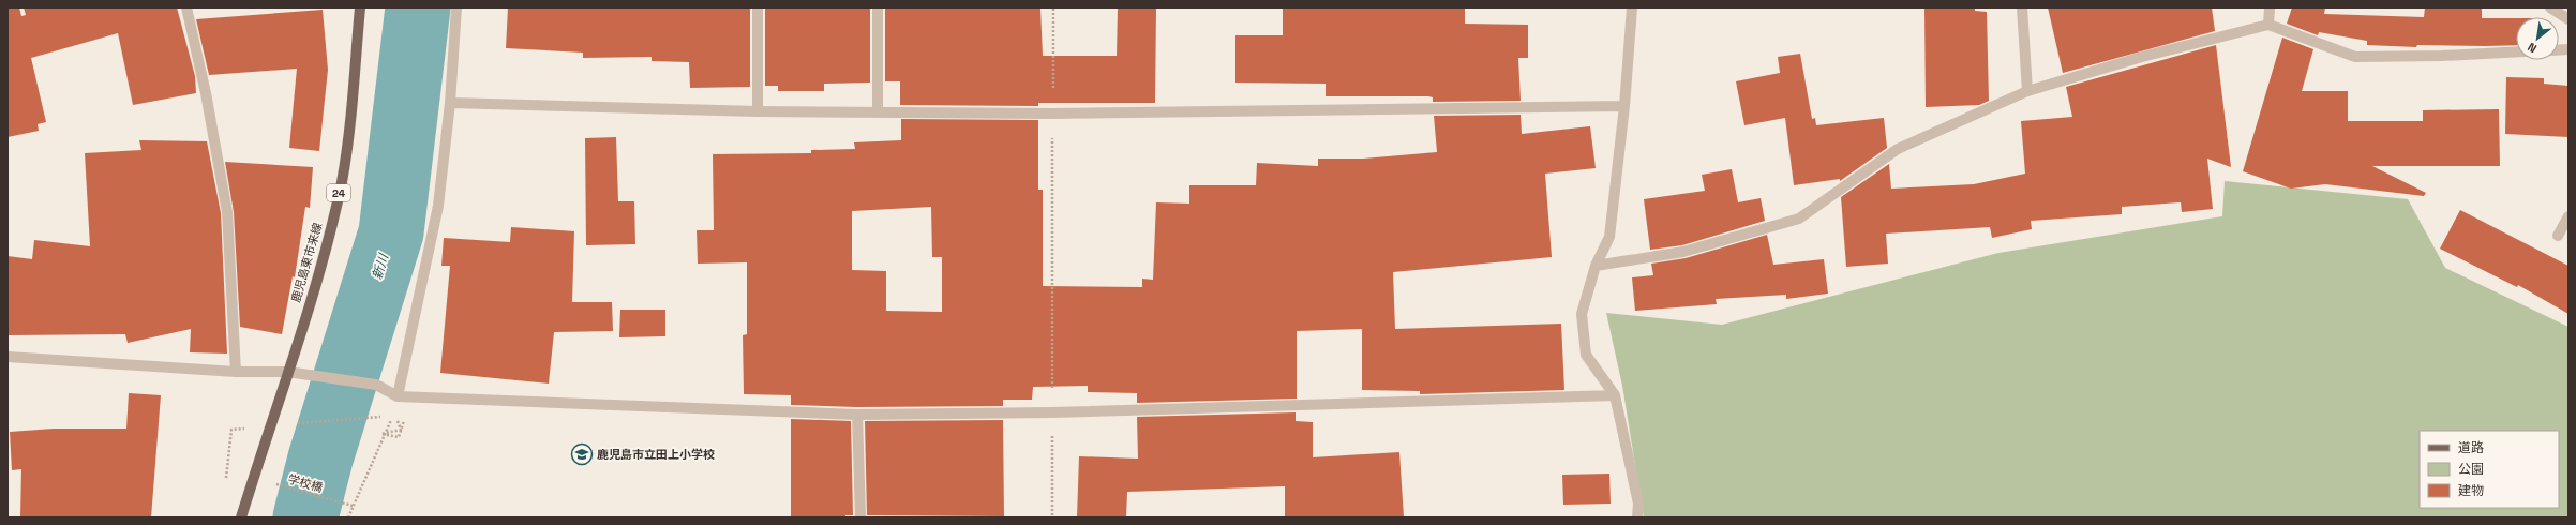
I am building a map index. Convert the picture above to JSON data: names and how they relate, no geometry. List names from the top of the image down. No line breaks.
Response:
{"streets":{"main road":["24","鹿児島東市来線"],"path":["学校橋"]},"crossings":[["鹿児島東市来線","学校橋"]],"water":["新川"],"places":{"school or university":["鹿児島市立田上小学校"]},"legend":["道路","公園","建物"],"north":"bottom left"}
